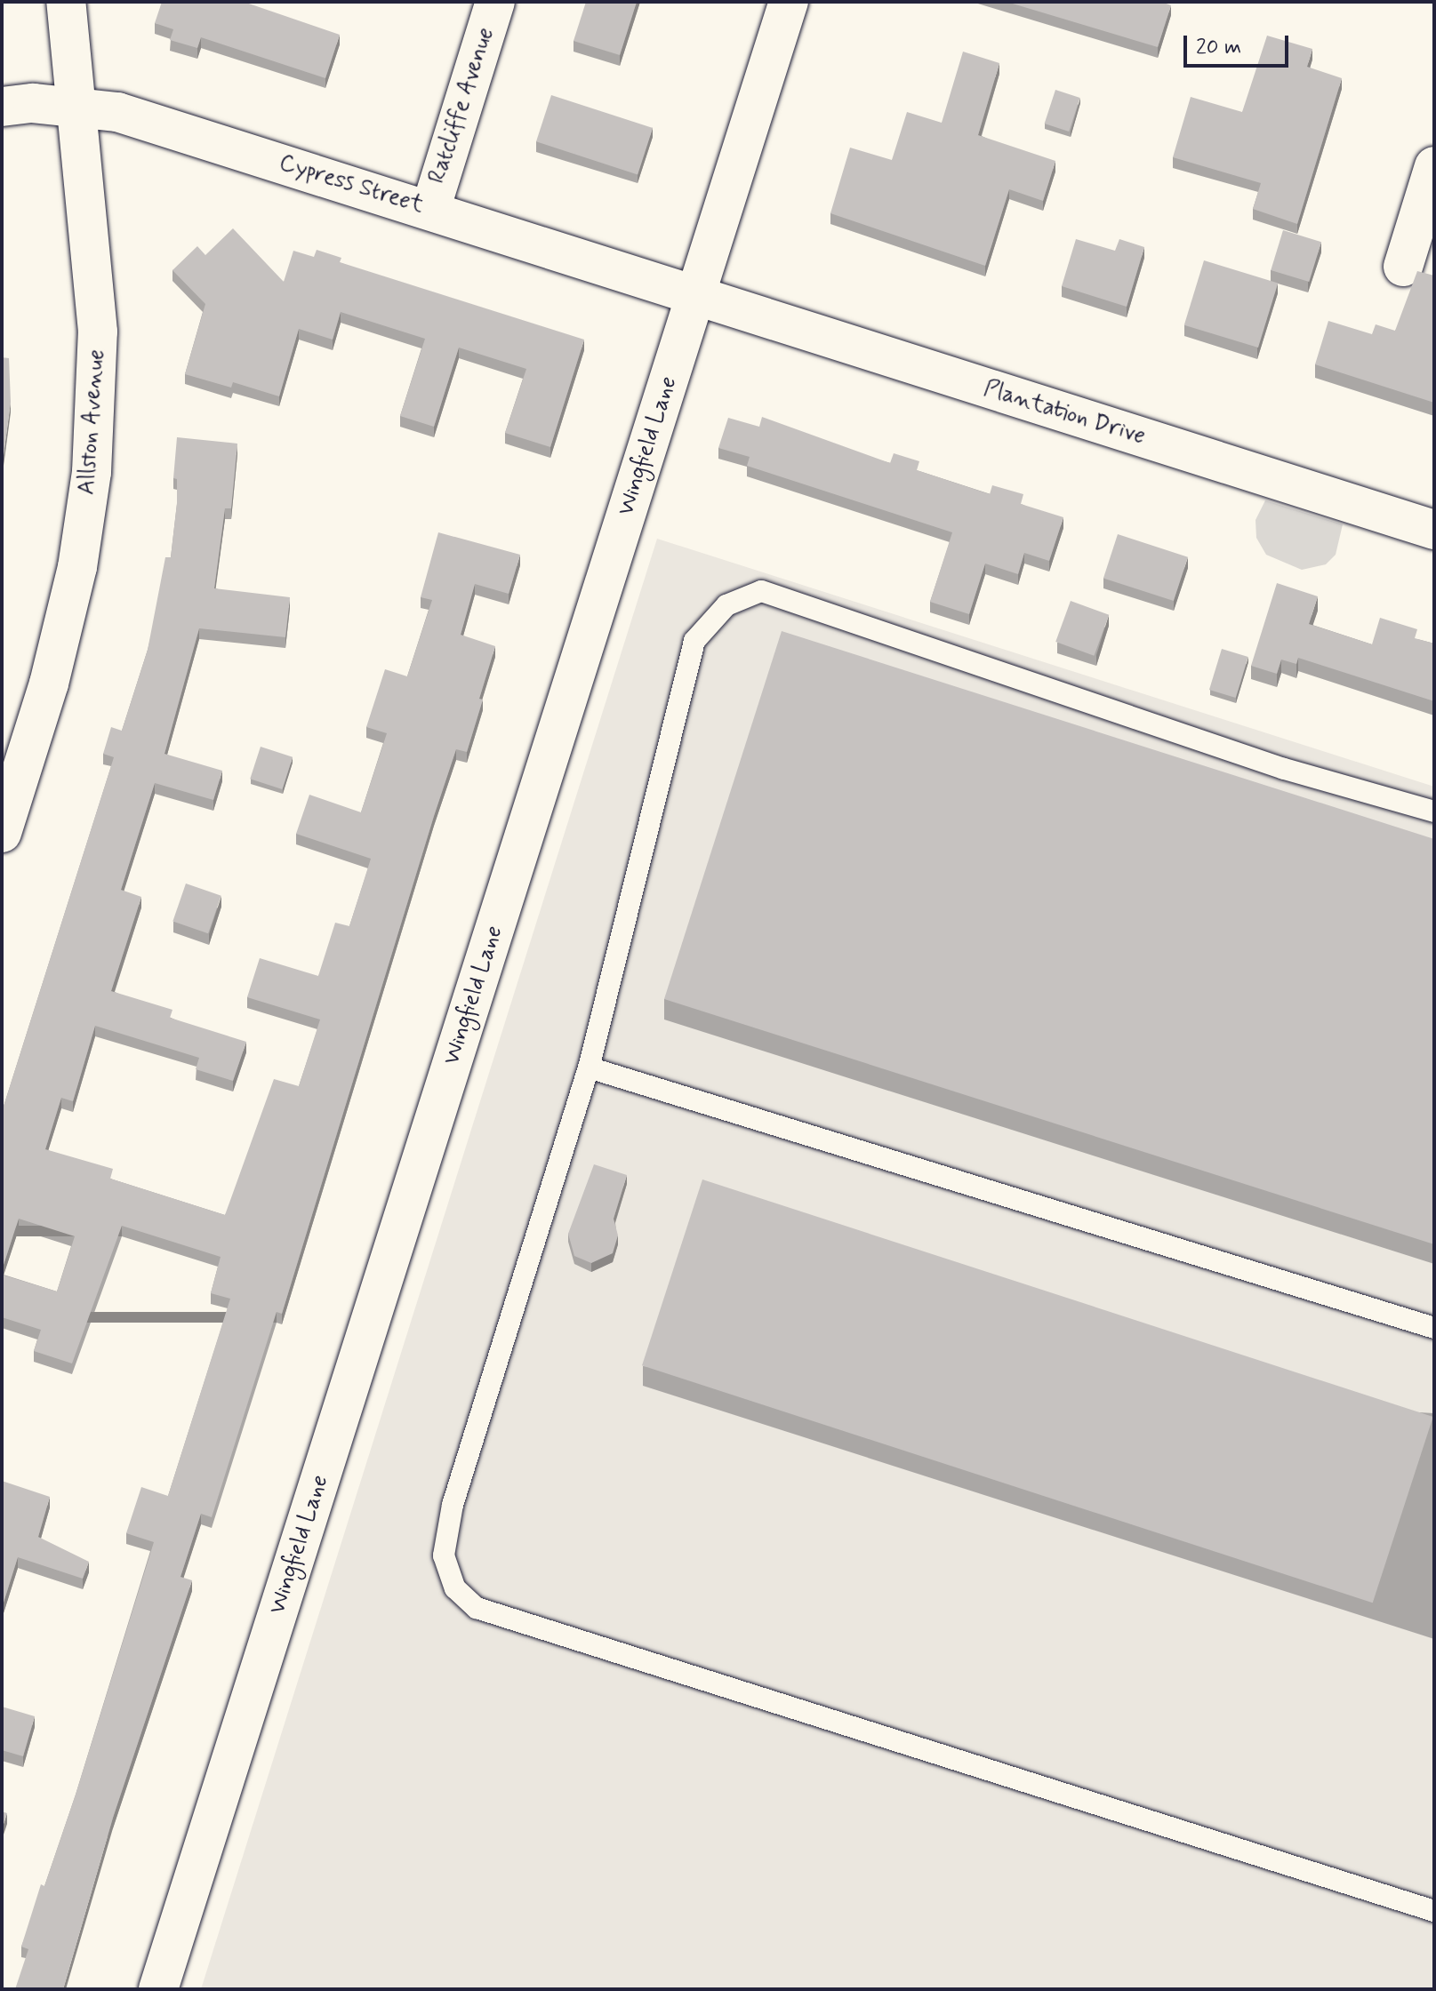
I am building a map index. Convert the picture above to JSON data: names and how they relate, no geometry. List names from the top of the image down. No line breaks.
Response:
{"streets":{"street":["Ratcliffe Avenue","Cypress Street","Plantation Drive","Allston Avenue","Wingfield Lane"]},"crossings":[["Ratcliffe Avenue","Cypress Street"],["Cypress Street","Plantation Drive"],["Cypress Street","Allston Avenue"],["Cypress Street","Wingfield Lane"],["Plantation Drive","Wingfield Lane"]],"scale_bar":"20 m"}
